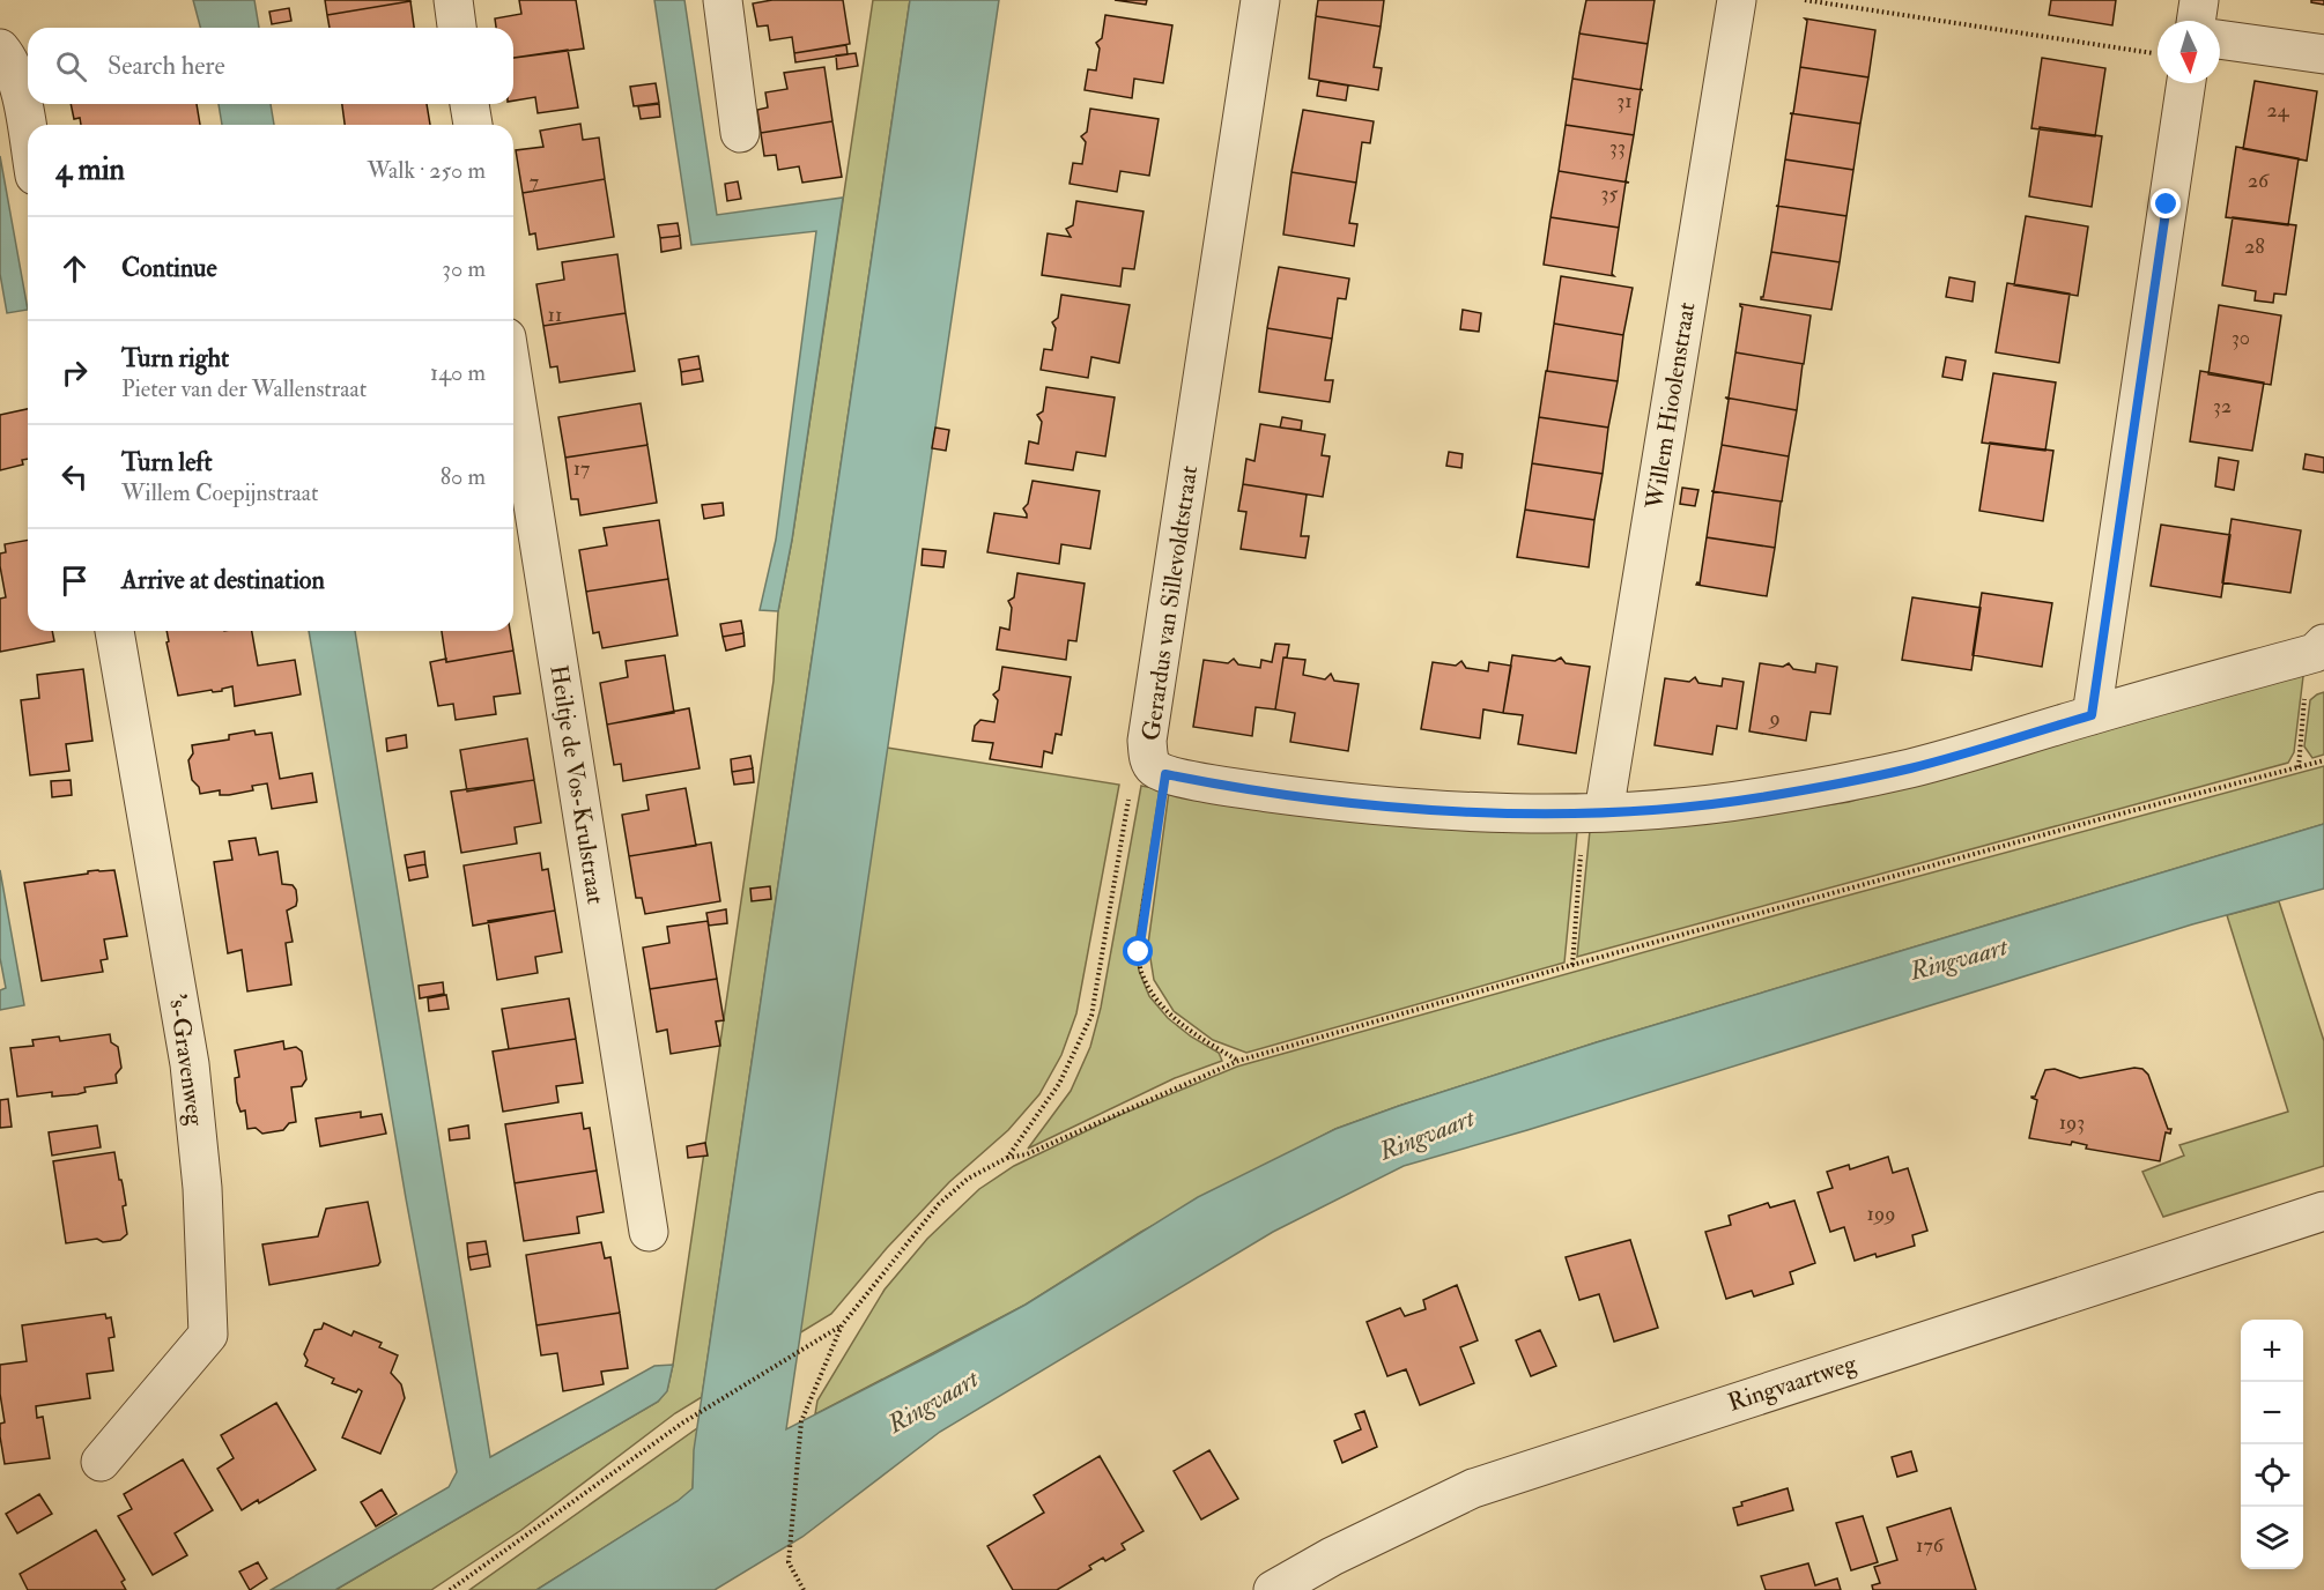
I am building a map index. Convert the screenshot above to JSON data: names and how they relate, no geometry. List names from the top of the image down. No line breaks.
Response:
{"streets":{"street":["Willem Hioolenstraat","Gerardus van Sillevoldtstraat","Heiltje de Vos-Krulstraat","'s-Gravenweg","Ringvaartweg"]},"water":["Ringvaart"],"house_numbers":["31","24","33","26","7","35","28","11","30","32","17","9","193","199","176"],"north":"bottom","page":{"search":"Search here","heading":["4 min","Walk · 250 m"],"list":[["Continue","30 m"],["Turn right","Pieter van der Wallenstraat","140 m"],["Turn left","Willem Coepijnstraat","80 m"],"Arrive at destination"],"map_buttons":["+","−"]}}
